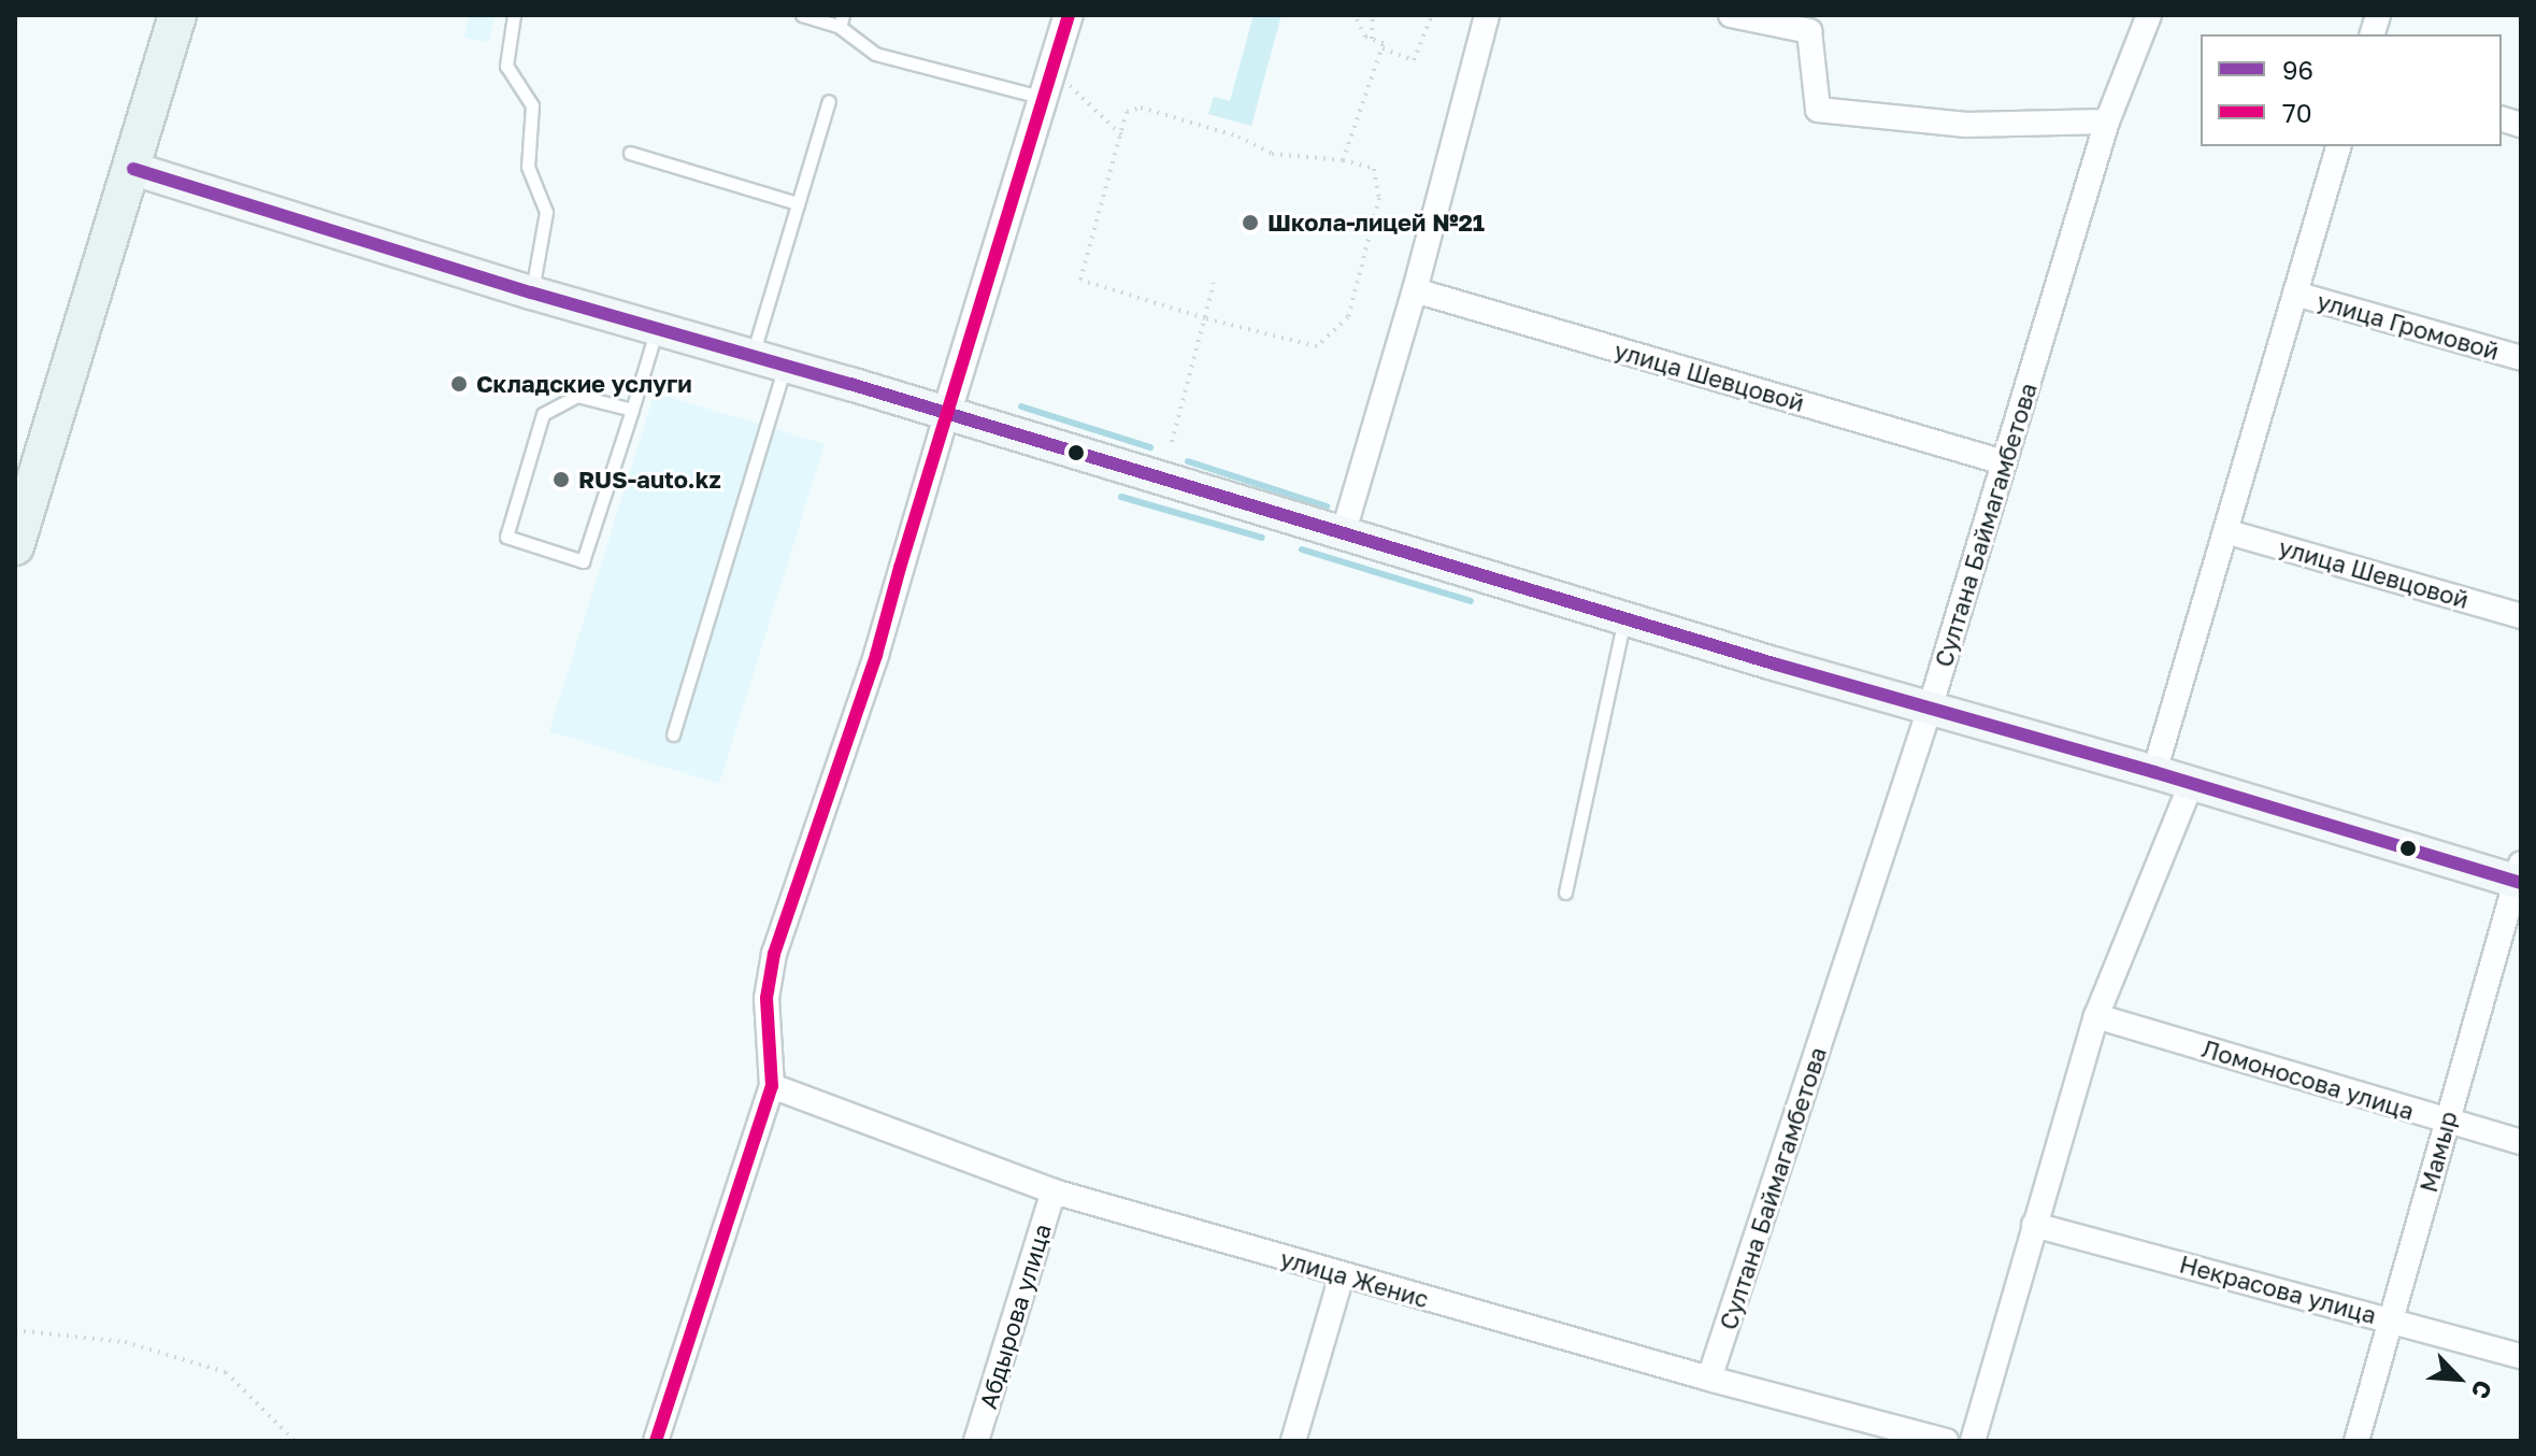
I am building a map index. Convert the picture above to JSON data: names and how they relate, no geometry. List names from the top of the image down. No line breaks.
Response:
{"streets":{"street":["улица Громовой","улица Шевцовой","Султана Баймагамбетова","Ломоносова улица","Мамыр","улица Женис","Некрасова улица","Абдырова улица"]},"crossings":[["улица Шевцовой","Султана Баймагамбетова"],["Султана Баймагамбетова","улица Женис"],["Ломоносова улица","Мамыр"],["Мамыр","Некрасова улица"],["улица Женис","Абдырова улица"]],"places":["Школа-лицей №21","Складские услуги","RUS-auto.kz"],"lines":["transit line 70","transit line 96"],"legend":["96","70"],"north":"bottom right"}
